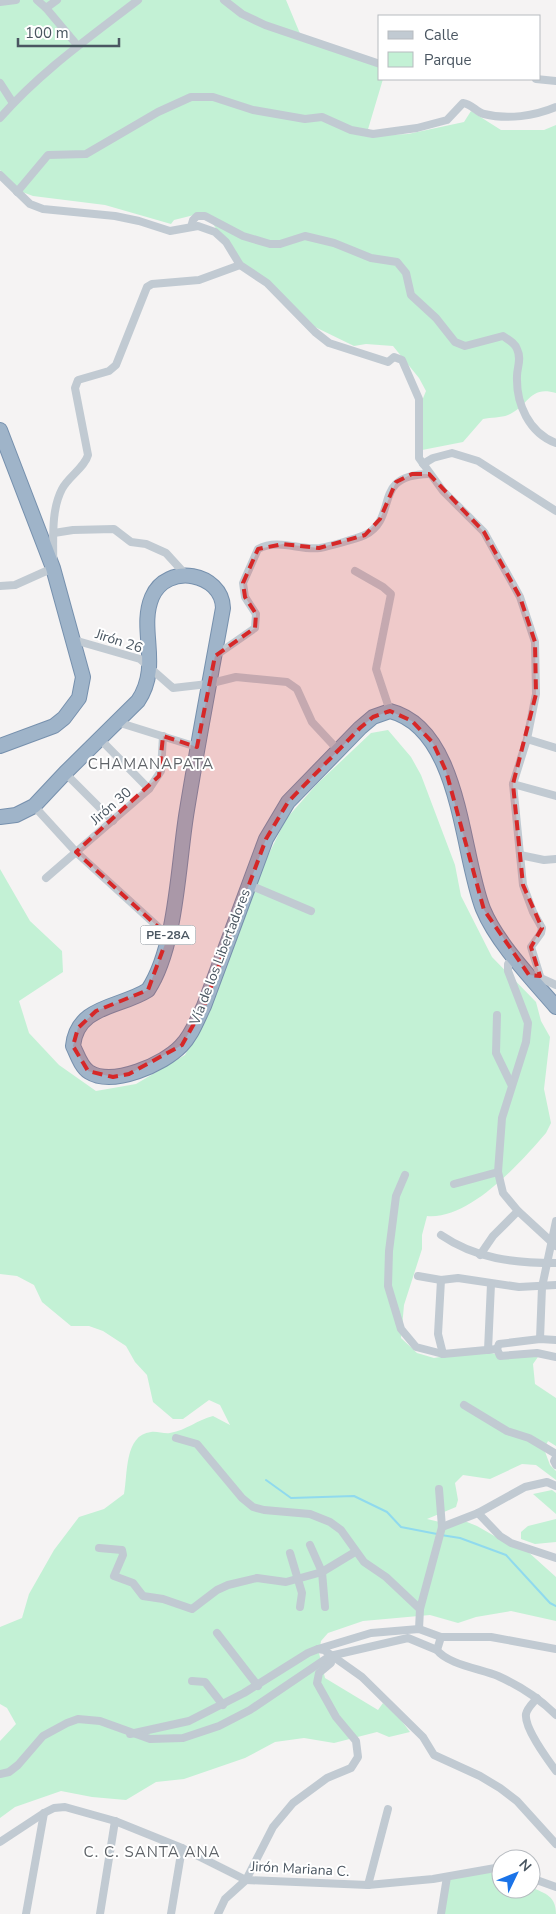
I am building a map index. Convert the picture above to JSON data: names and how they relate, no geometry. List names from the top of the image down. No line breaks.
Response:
{"streets":{"highway":["PE-28A","Vía de los Libertadores"],"street":["Jirón 26","Jirón 30","Jirón Mariana C."]},"crossings":[["Jirón 26","Vía de los Libertadores"]],"districts":["CHAMANAPATA","C. C. SANTA ANA"],"legend":["Calle","Parque"],"scale_bar":"100 m","north":"top right"}
